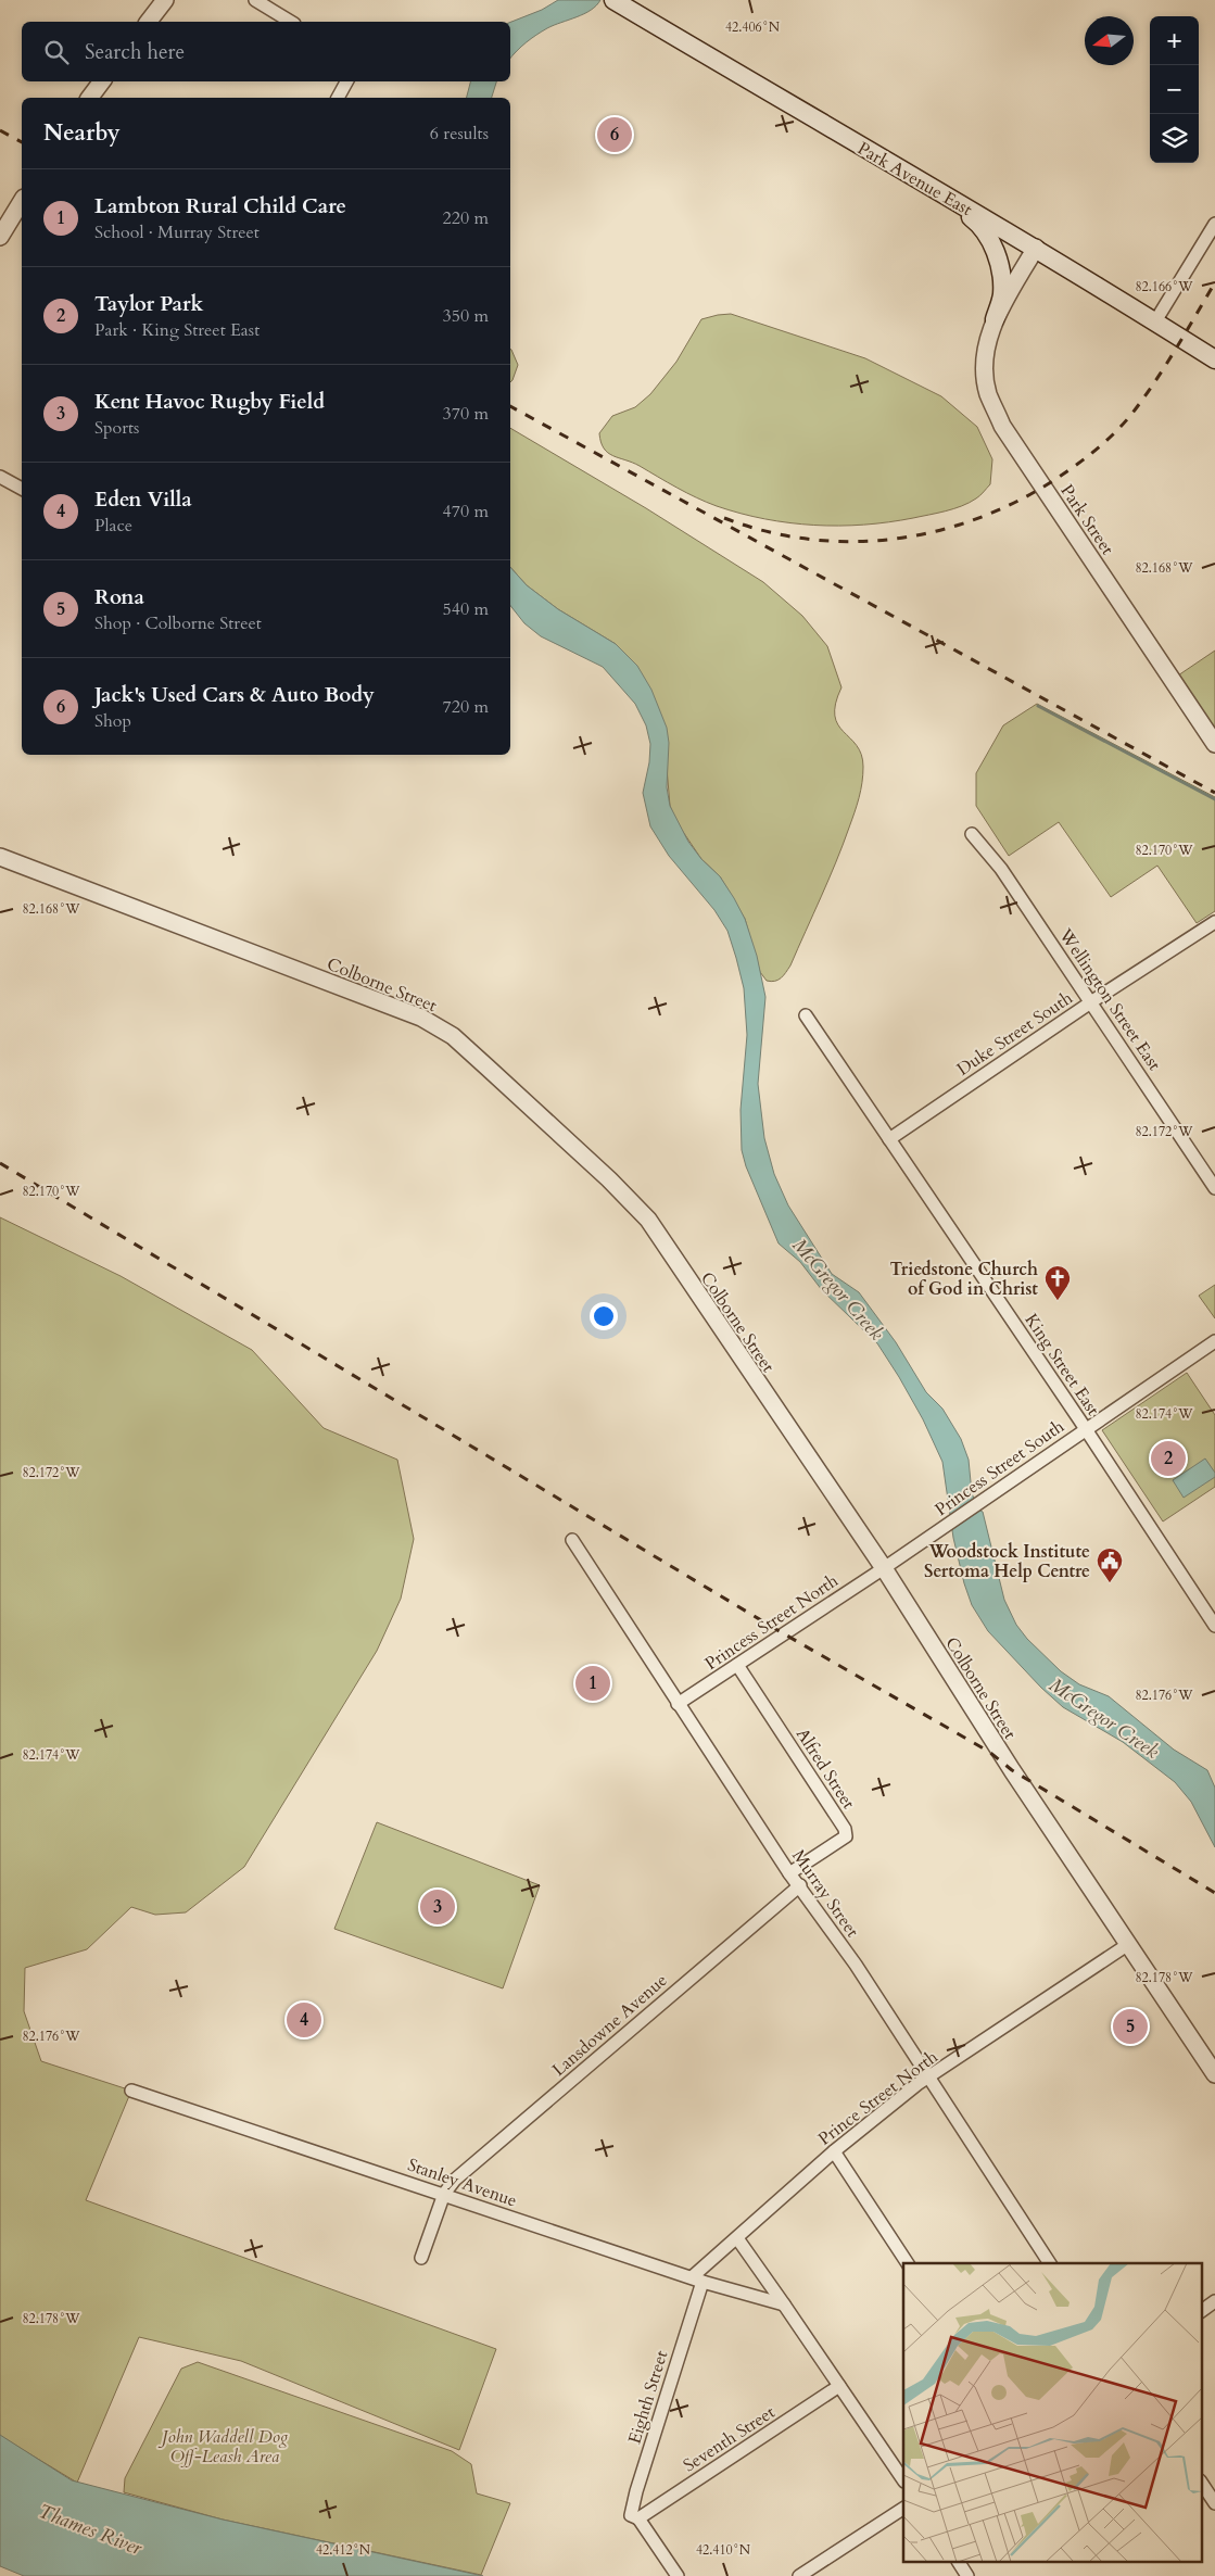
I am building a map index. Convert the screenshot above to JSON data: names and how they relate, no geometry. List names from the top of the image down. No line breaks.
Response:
{"streets":{"main road":["Park Avenue East"],"street":["Park Street","Colborne Street","Wellington Street East","Duke Street South","King Street East","Princess Street South","Princess Street North","Alfred Street","Murray Street","Lansdowne Avenue","Prince Street North","Stanley Avenue","Eighth Street","Seventh Street"]},"crossings":[["Colborne Street","Princess Street South"],["Colborne Street","Princess Street North"],["Colborne Street","Prince Street North"],["Wellington Street East","Duke Street South"],["Duke Street South","King Street East"],["King Street East","Princess Street South"],["Princess Street South","Princess Street North"],["Princess Street North","Alfred Street"],["Princess Street North","Murray Street"],["Alfred Street","Murray Street"],["Murray Street","Lansdowne Avenue"],["Murray Street","Prince Street North"],["Lansdowne Avenue","Stanley Avenue"],["Prince Street North","Stanley Avenue"],["Prince Street North","Eighth Street"],["Stanley Avenue","Eighth Street"],["Eighth Street","Seventh Street"]],"water":["McGregor Creek","Thames River"],"parks":["John Waddell Dog Off-Leash Area"],"places":{"church":["Triedstone Church of God in Christ"],"public building":["Woodstock Institute Sertoma Help Centre"]},"north":"left","page":{"map_buttons":["+","−"],"search":"Search here","heading":["Nearby","6 results"],"pins":["6","2","1","3","4","5"],"list":[{"mark":"1","name":"Lambton Rural Child Care","note":"School · Murray Street","value":"220 m"},{"mark":"2","name":"Taylor Park","note":"Park · King Street East","value":"350 m"},{"mark":"3","name":"Kent Havoc Rugby Field","note":"Sports","value":"370 m"},{"mark":"4","name":"Eden Villa","note":"Place","value":"470 m"},{"mark":"5","name":"Rona","note":"Shop · Colborne Street","value":"540 m"},{"mark":"6","name":"Jack's Used Cars & Auto Body","note":"Shop","value":"720 m"}]},"coordinates":["42.406°N","82.166°W","82.168°W","82.170°W","82.172°W","82.174°W","82.176°W","82.178°W","42.412°N","42.410°N"]}
